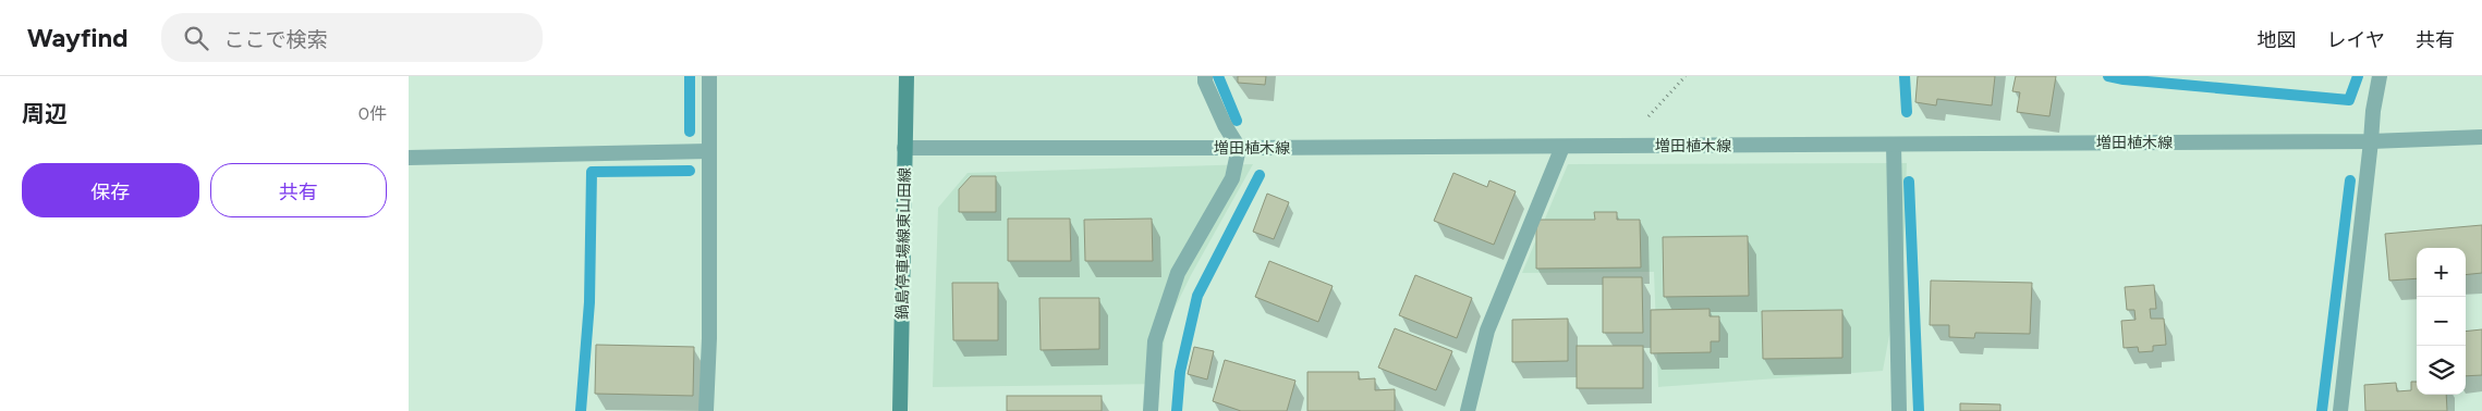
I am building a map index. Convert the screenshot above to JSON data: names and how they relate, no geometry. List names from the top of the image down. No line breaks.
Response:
{"streets":{"main road":["鍋島停車場線東山田線"],"street":["増田植木線"]},"crossings":[["増田植木線","鍋島停車場線東山田線"]],"page":{"header":"Wayfind","search":"ここで検索","nav":["地図","レイヤ","共有"],"heading":["周辺","0件"],"buttons":["保存","共有"],"map_buttons":["+","−"]}}
